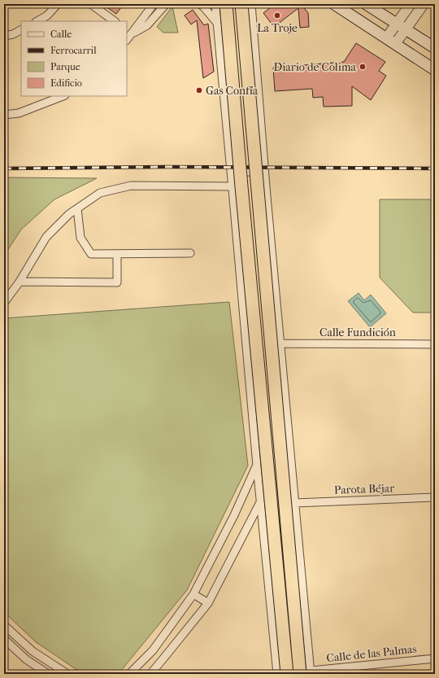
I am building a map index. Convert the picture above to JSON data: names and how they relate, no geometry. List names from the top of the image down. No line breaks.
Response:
{"streets":{"street":["Calle Fundición","Parota Béjar","Calle de las Palmas"]},"places":["La Troje","Diario de Colima","Gas Confía"],"legend":["Calle","Ferrocarril","Parque","Edificio"]}
